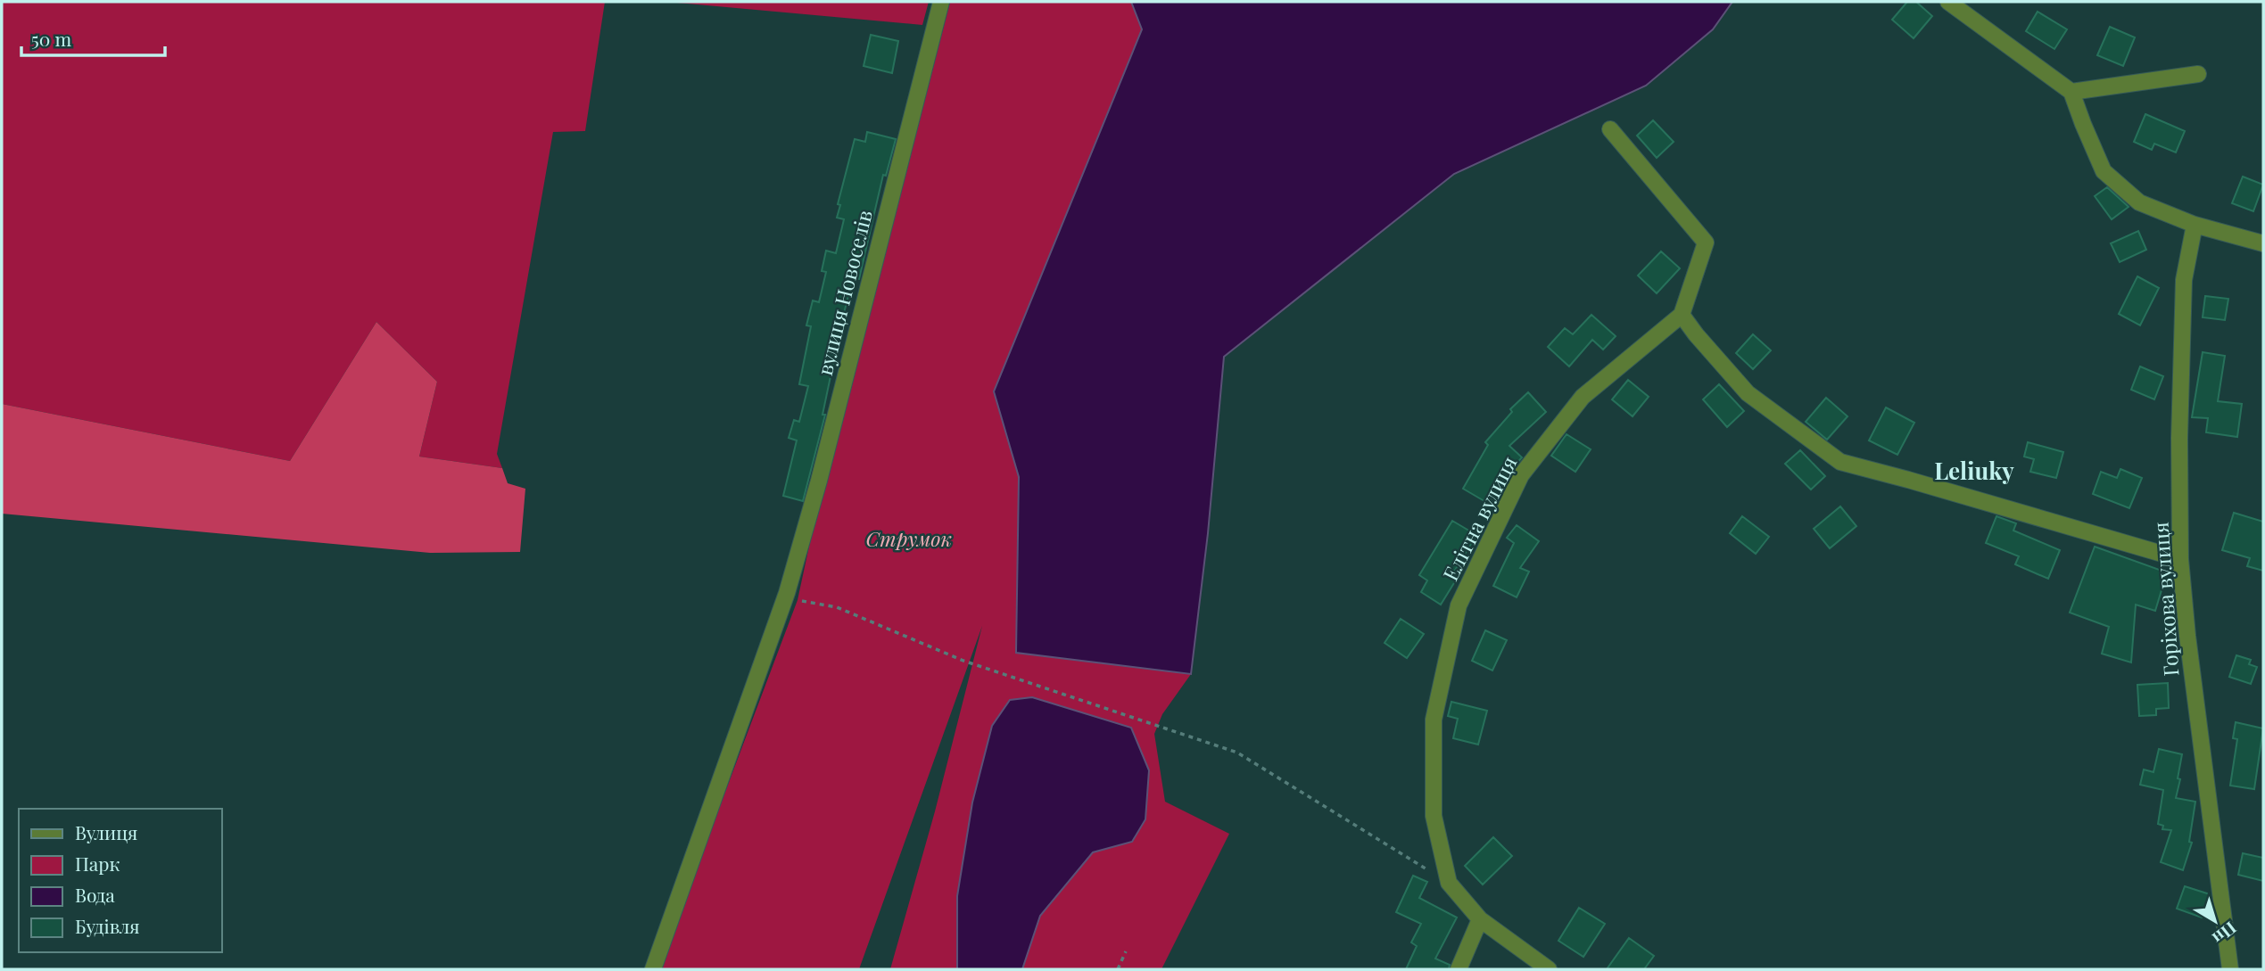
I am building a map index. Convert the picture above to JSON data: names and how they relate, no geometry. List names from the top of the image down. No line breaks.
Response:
{"streets":{"street":["вулиця Новоселів","Елітна вулиця","Горіхова вулиця"]},"districts":["Leliuky"],"parks":["Струмок"],"legend":["Вулиця","Парк","Вода","Будівля"],"scale_bar":"50 m","north":"bottom right"}
